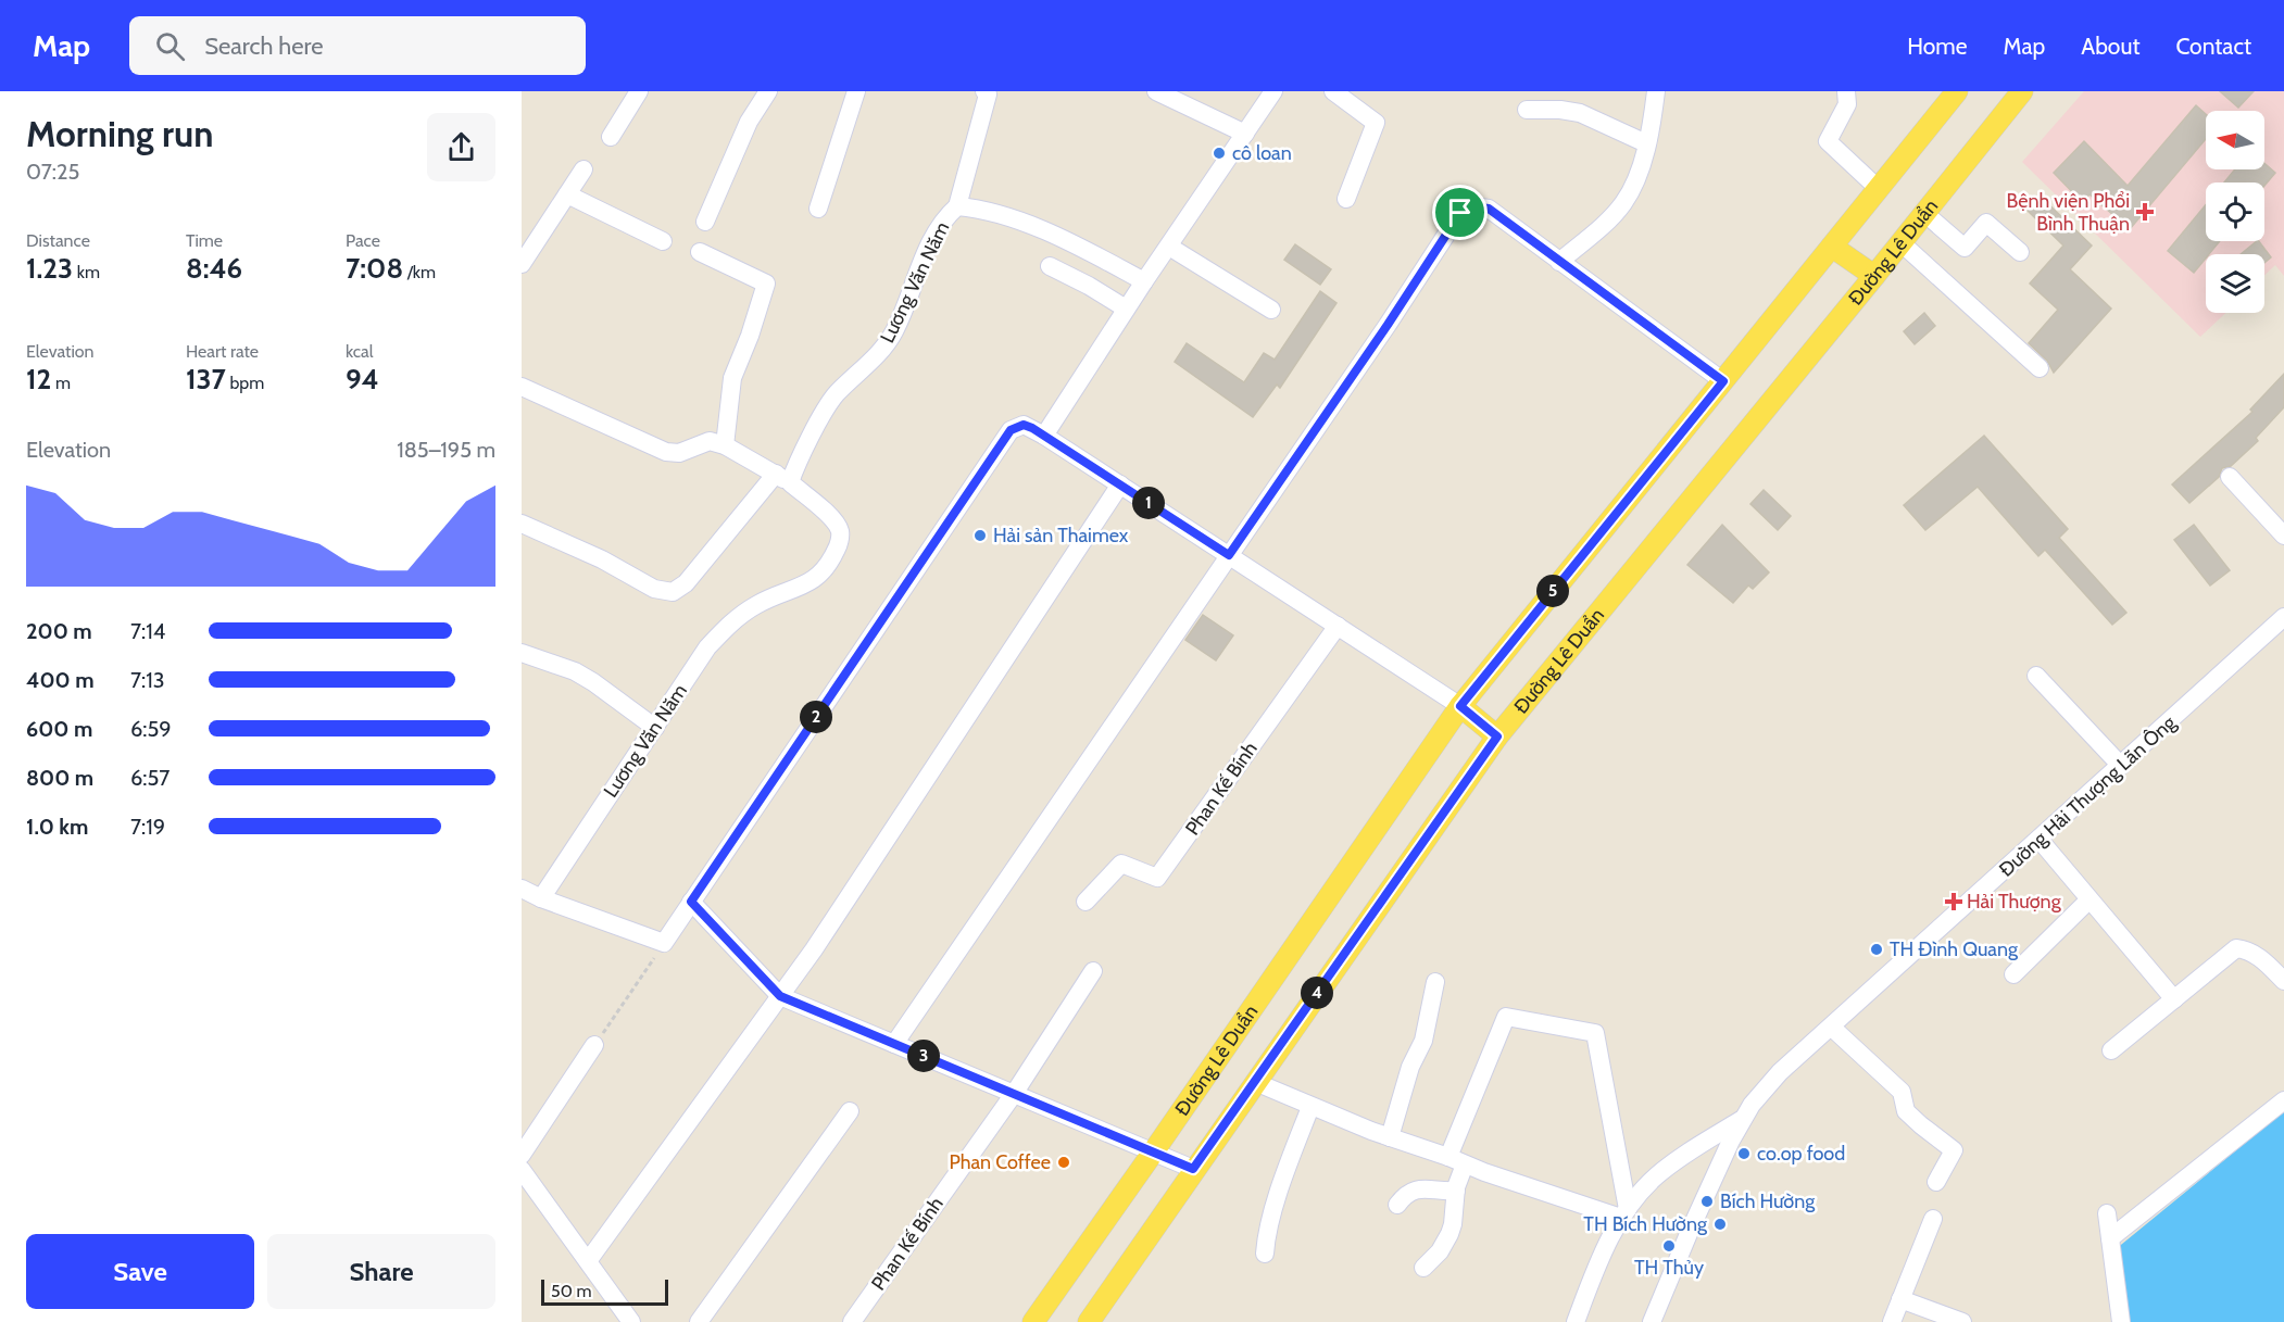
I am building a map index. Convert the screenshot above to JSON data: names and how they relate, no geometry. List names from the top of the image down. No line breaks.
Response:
{"streets":{"main road":["Đường Lê Duẩn"],"street":["Lương Văn Năm","Phan Kế Bính","Đường Hải Thượng Lãn Ông"]},"places":{"other":["cô loan","Hải sản Thaimex","TH Đình Quang","co.op food","Phan Coffee","Bích Hường","TH Bích Hường","TH Thủy"],"health":["Bệnh viện Phổi Bình Thuận","Hải Thượng"]},"scale_bar":"50 m","north":"left","page":{"header":"Map","search":"Search here","nav":["Home","Map","About","Contact"],"heading":["Morning run","07:25"],"stats":[["Distance","1.23 km"],["Time","8:46"],["Pace","7:08 /km"],["Elevation","12 m"],["Heart rate","137 bpm"],["kcal","94"]],"chart":["Elevation","185–195 m"],"pins":["1","5","2","4","3"],"list":[{"name":"200 m","note":"7:14"},{"name":"400 m","note":"7:13"},{"name":"600 m","note":"6:59"},{"name":"800 m","note":"6:57"},{"name":"1.0 km","note":"7:19"}],"buttons":["Save","Share"],"scale":"50 m"}}
